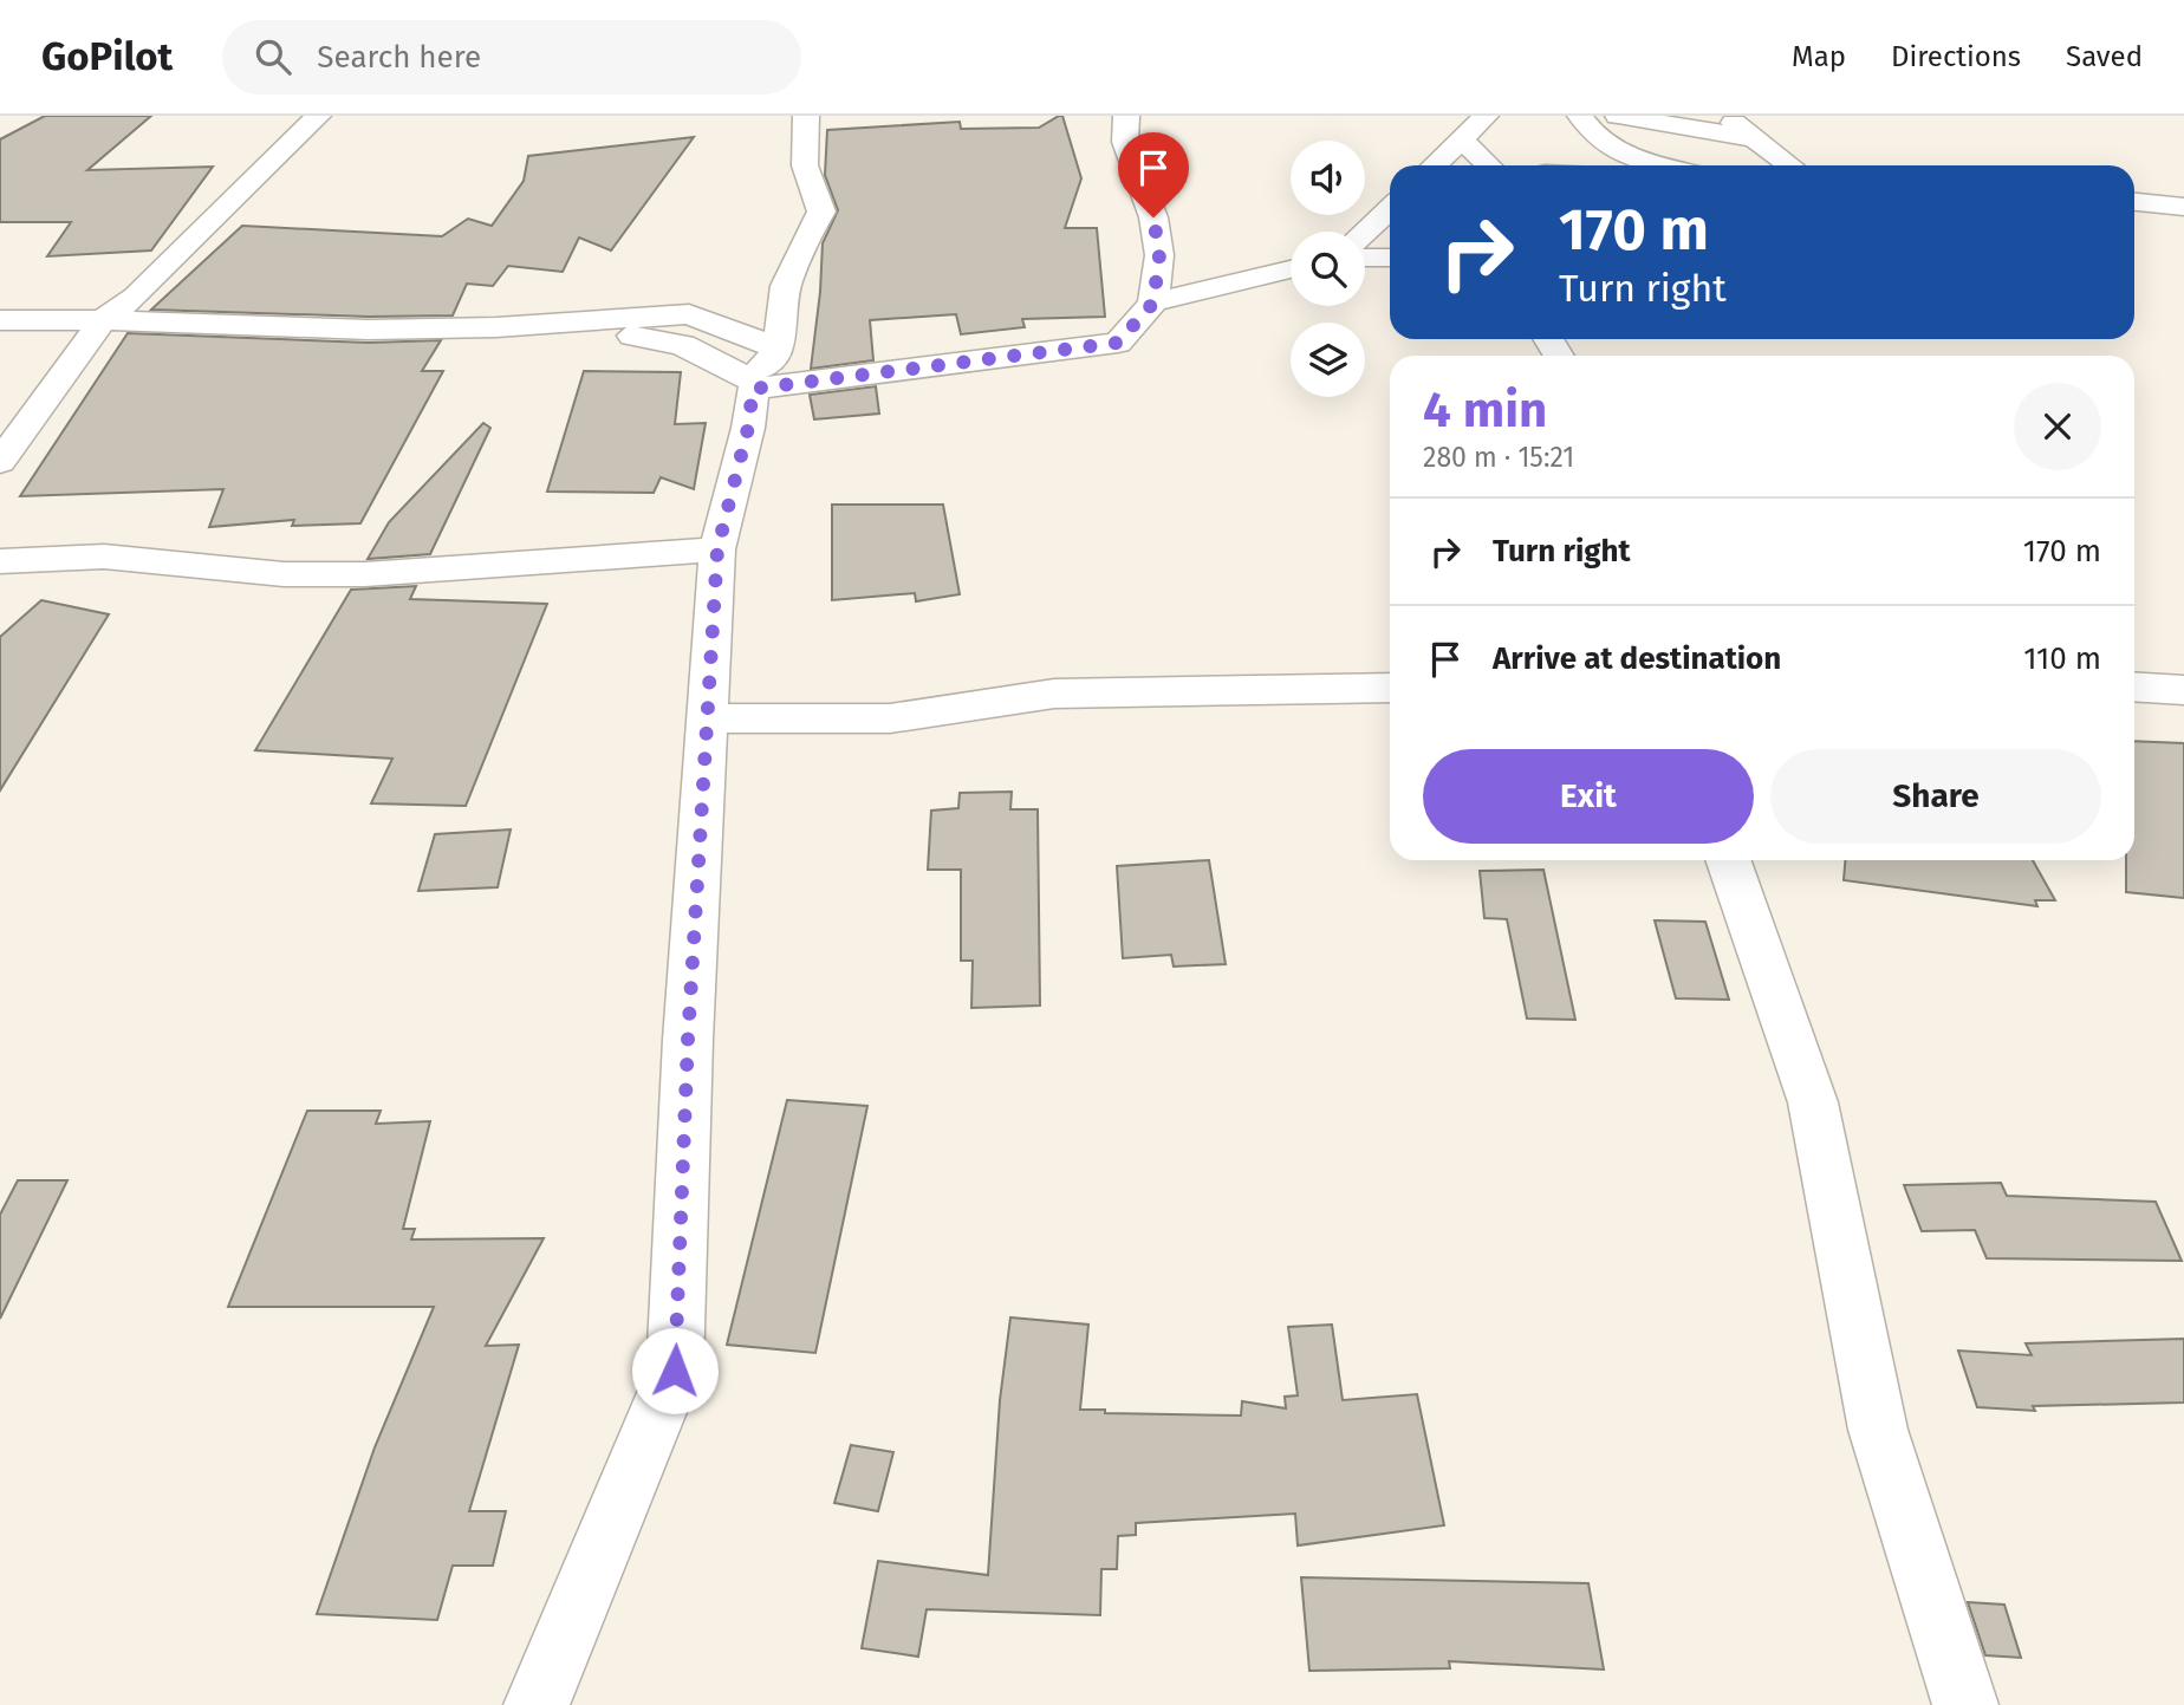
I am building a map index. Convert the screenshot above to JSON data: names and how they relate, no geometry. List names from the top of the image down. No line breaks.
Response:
{"page":{"header":"GoPilot","search":"Search here","nav":["Map","Directions","Saved"],"turn":["170 m","Turn right"],"heading":["4 min","280 m · 15:21"],"list":[{"name":"Turn right","value":"170 m"},{"name":"Arrive at destination","value":"110 m"}],"buttons":["Exit","Share"]}}
